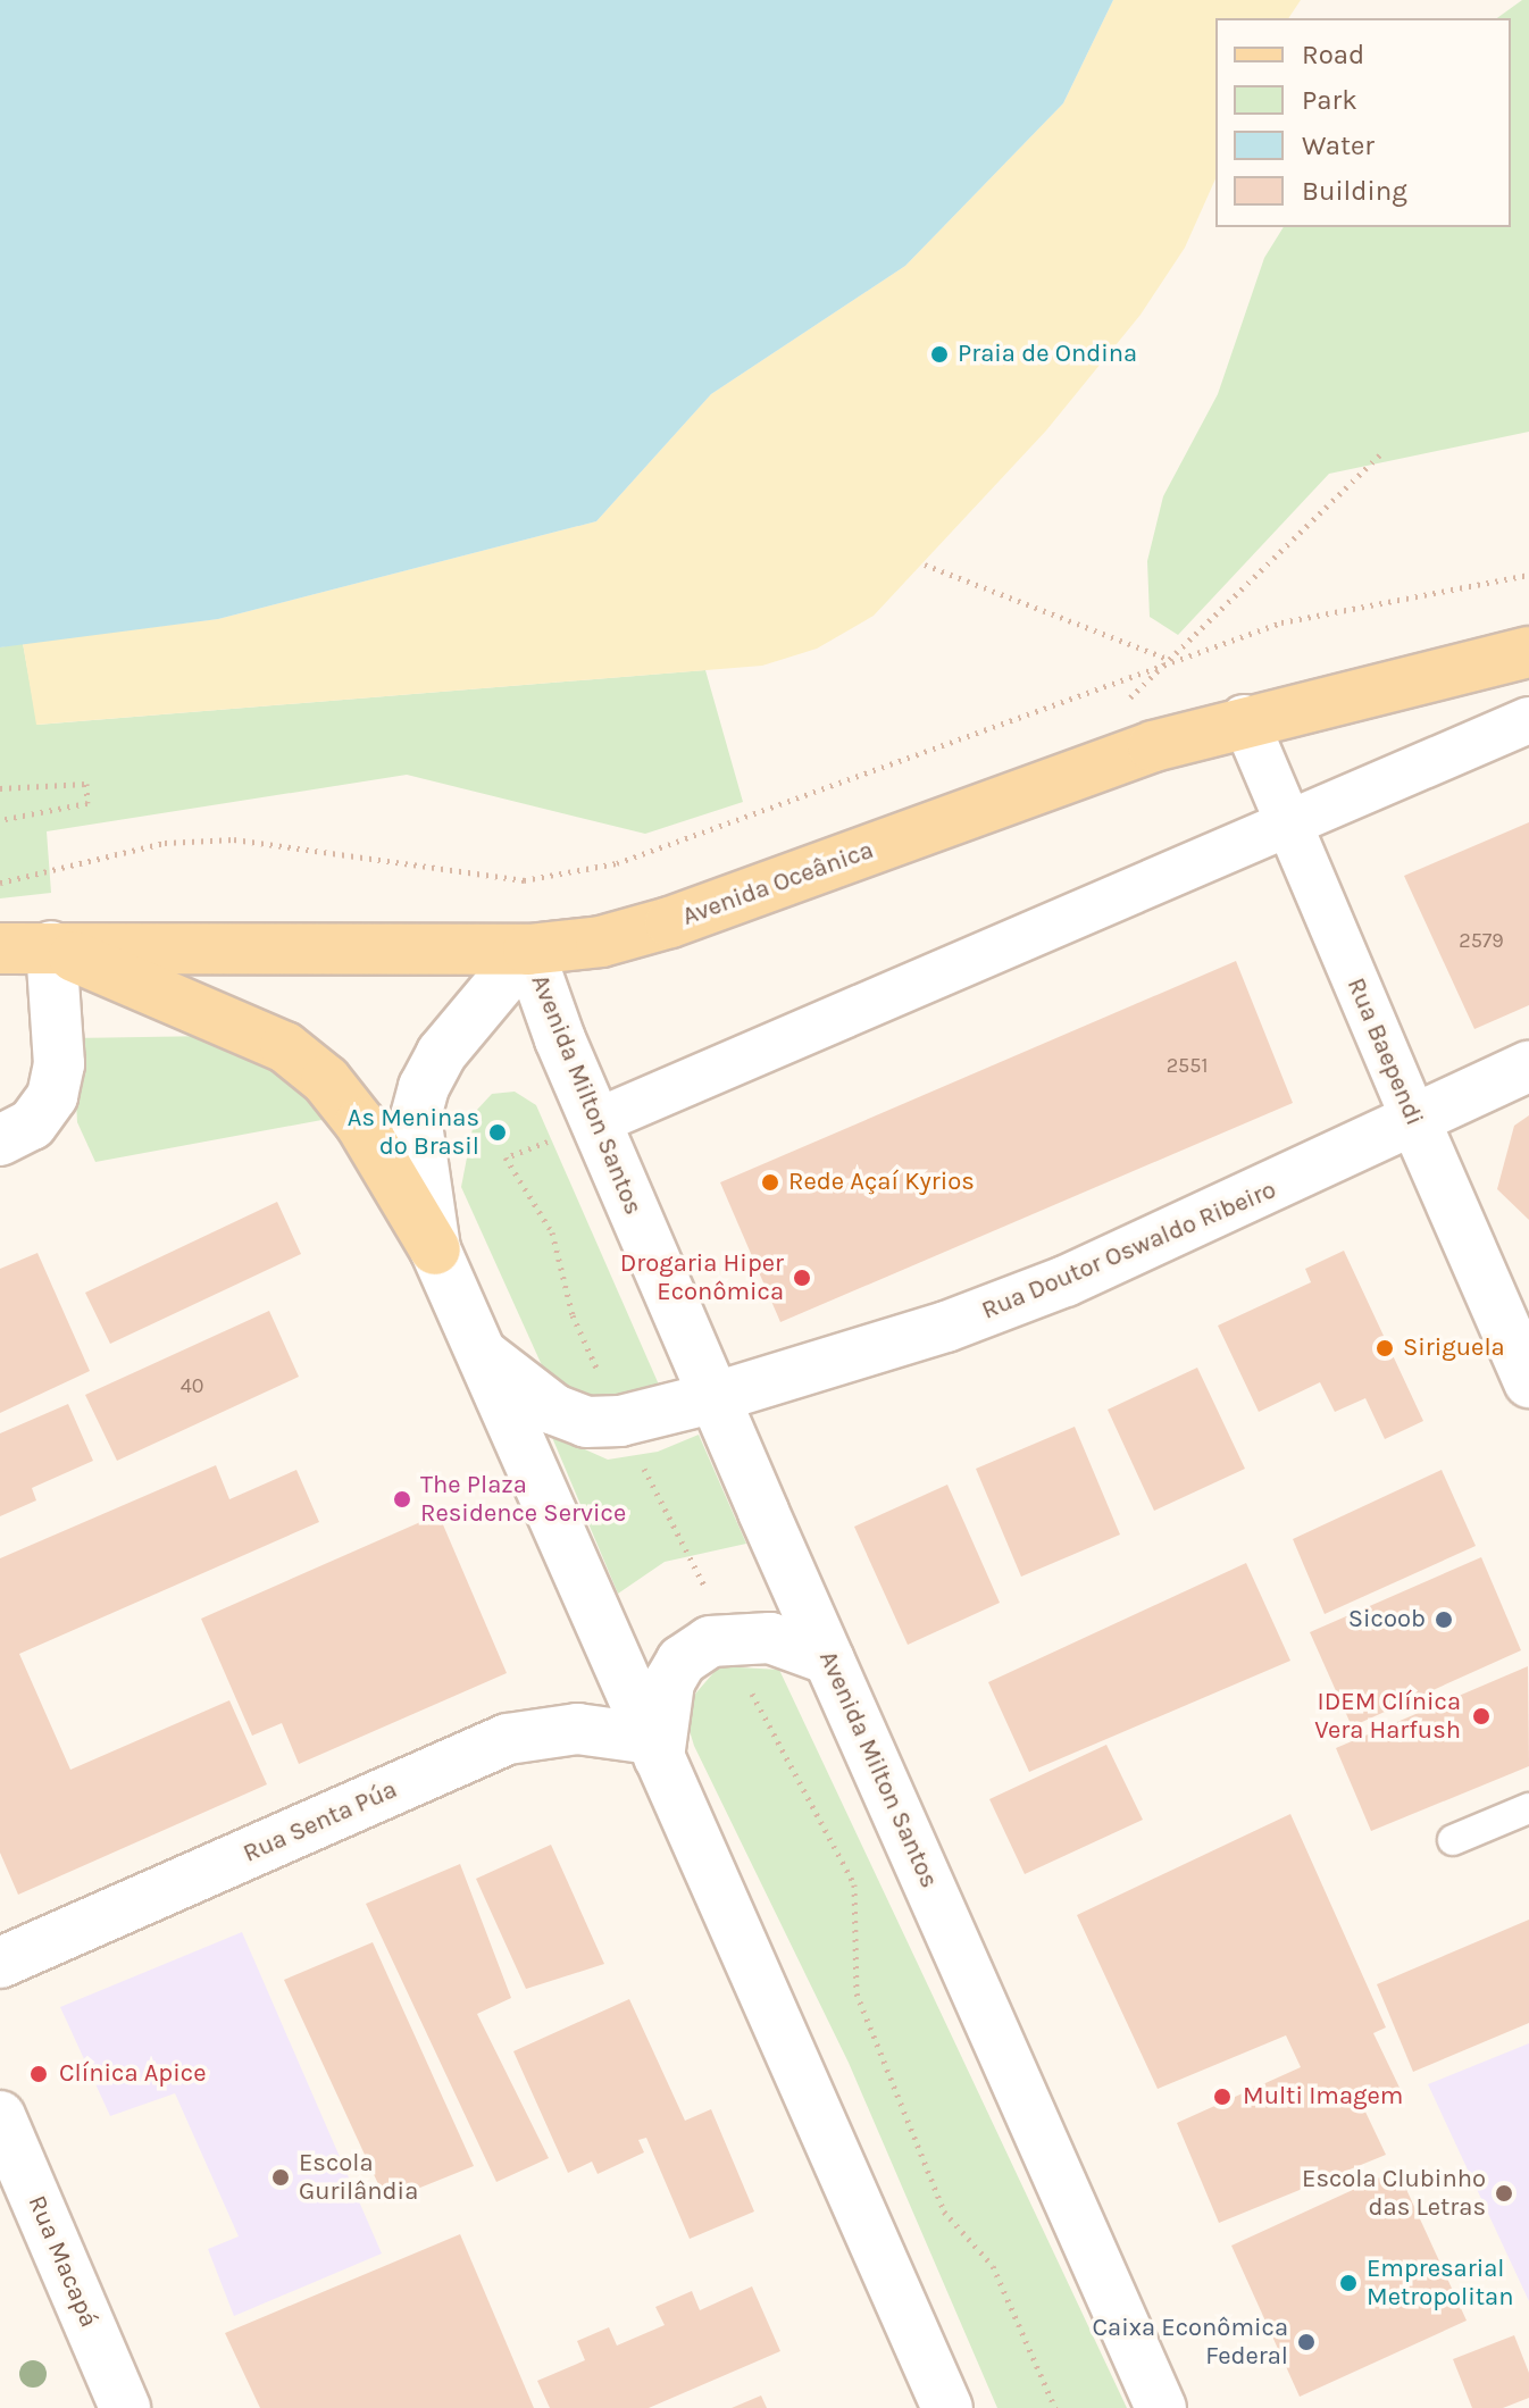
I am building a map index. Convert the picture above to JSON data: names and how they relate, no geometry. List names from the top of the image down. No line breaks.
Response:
{"streets":{"main road":["Avenida Oceânica","Rua Baependi","Avenida Milton Santos","Rua Doutor Oswaldo Ribeiro","Rua Senta Púa","Rua Macapá"]},"crossings":[["Avenida Oceânica","Rua Baependi"],["Avenida Oceânica","Avenida Milton Santos"],["Rua Baependi","Rua Doutor Oswaldo Ribeiro"],["Avenida Milton Santos","Rua Doutor Oswaldo Ribeiro"],["Avenida Milton Santos","Rua Senta Púa"]],"places":["Praia de Ondina","As Meninas do Brasil","Rede Açaí Kyrios","Drogaria Hiper Econômica","Siriguela","The Plaza Residence Service","Sicoob","IDEM Clínica Vera Harfush","Clínica Apice","Multi Imagem","Escola Gurilândia","Escola Clubinho das Letras","Empresarial Metropolitan","Caixa Econômica Federal"],"house_numbers":["2579","2551","40"],"legend":["Road","Park","Water","Building"]}
